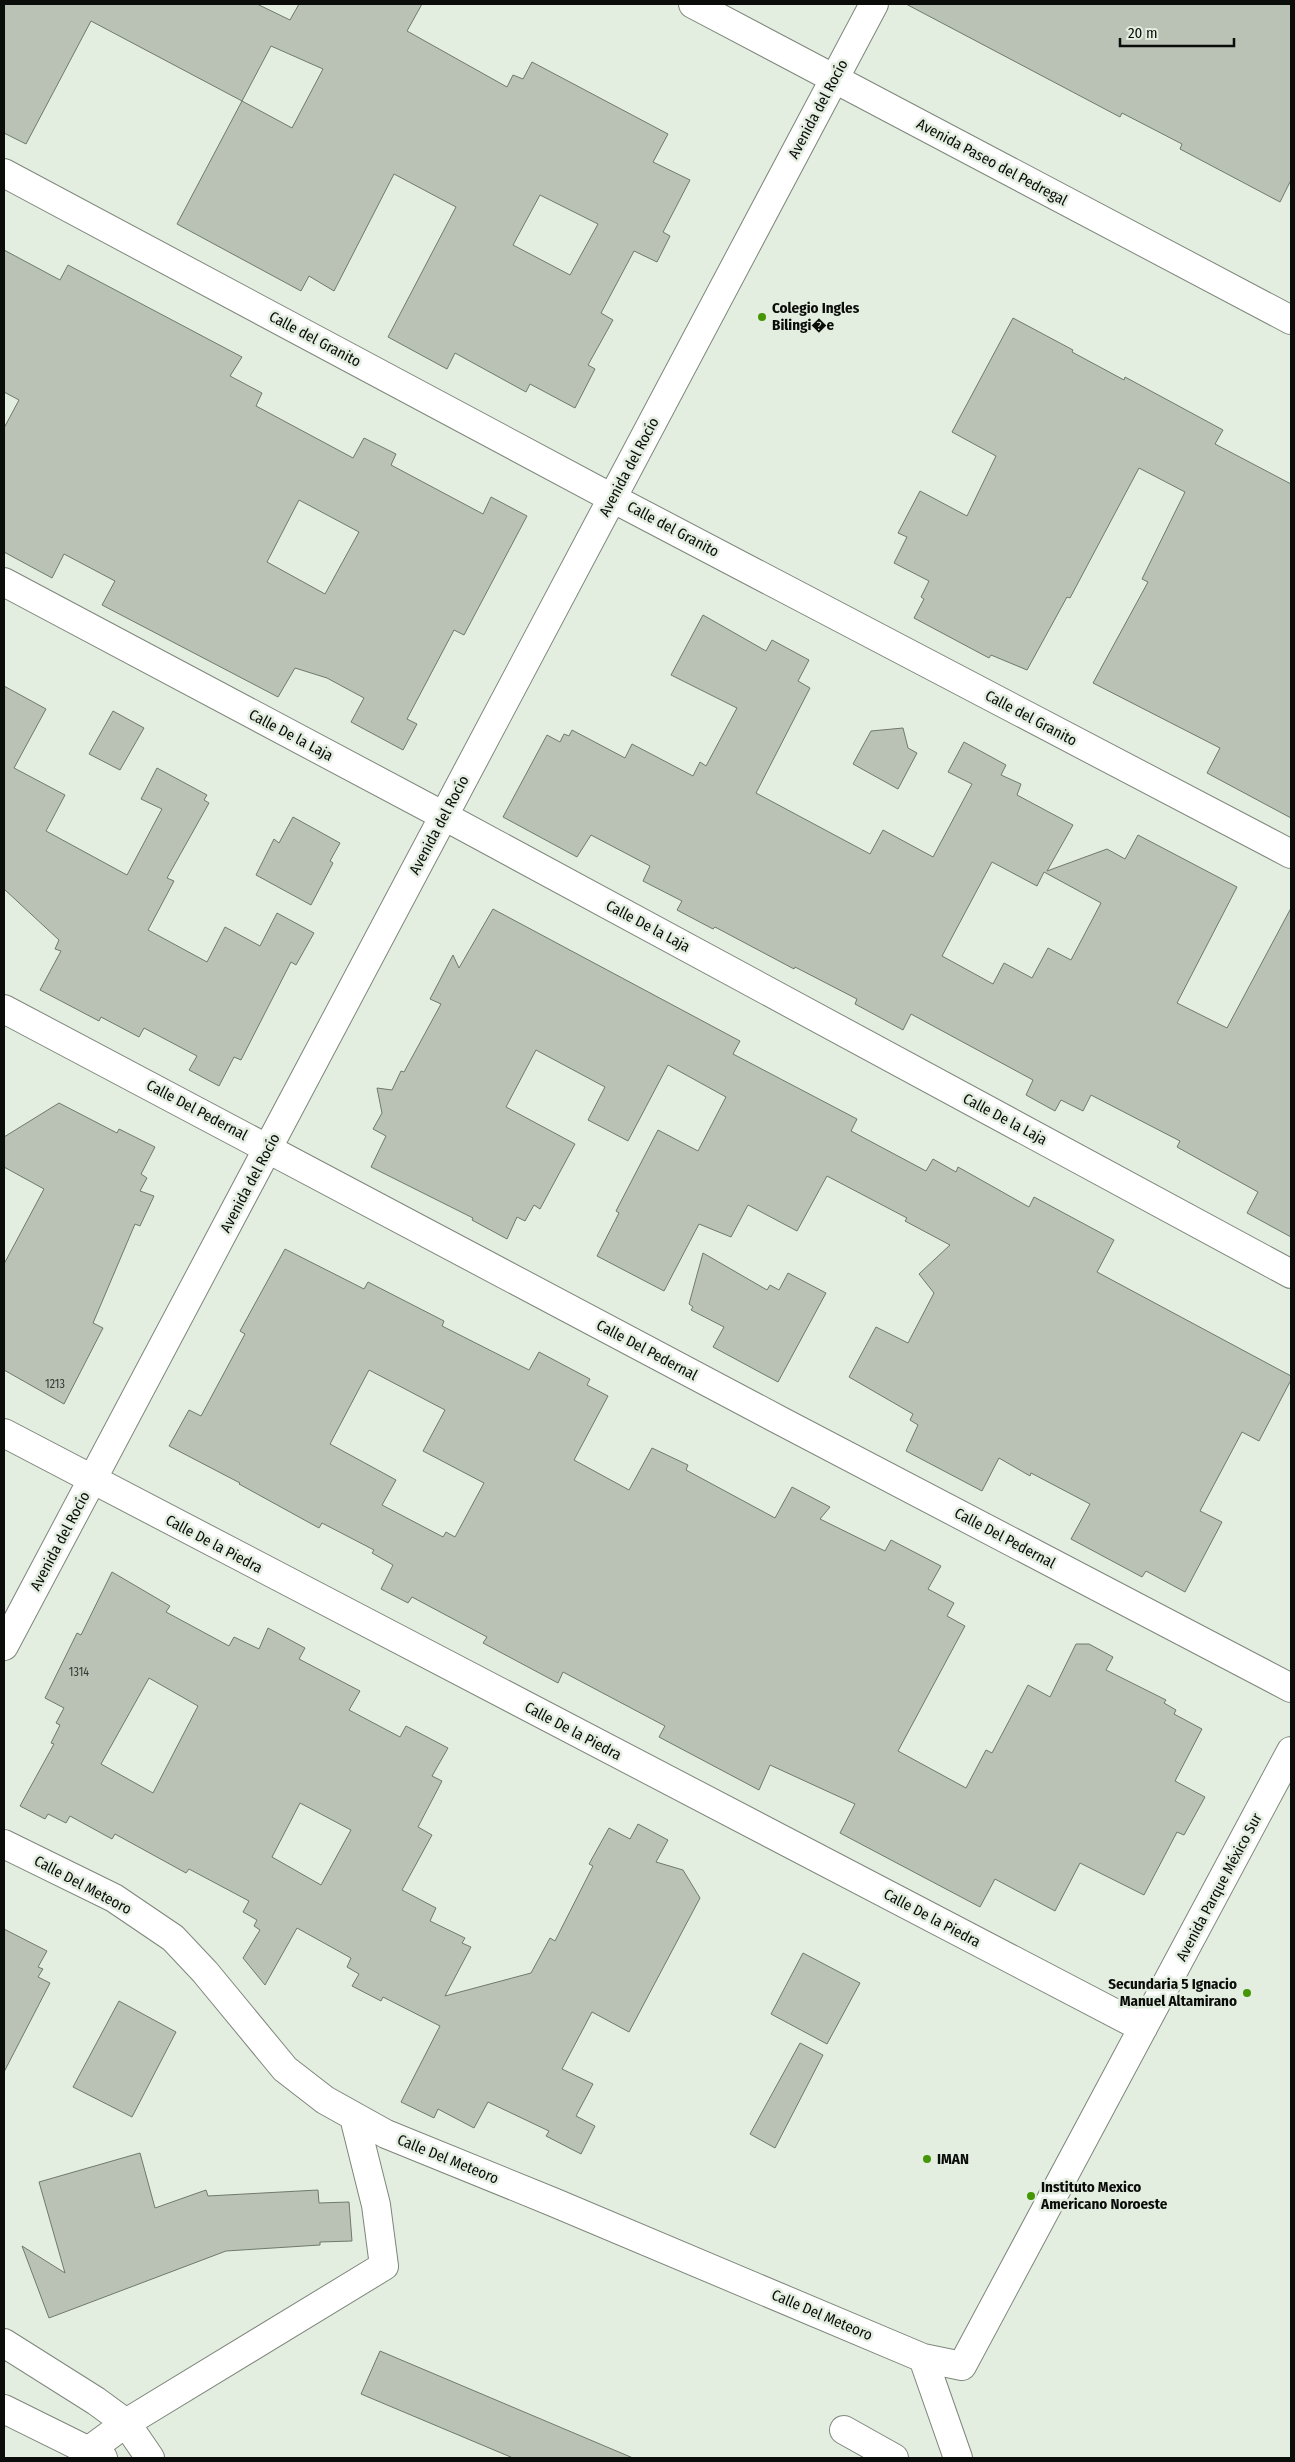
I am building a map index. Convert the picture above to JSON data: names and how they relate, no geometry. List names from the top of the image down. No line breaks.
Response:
{"streets":{"main road":["Avenida del Rocío","Avenida Paseo del Pedregal","Calle del Granito","Calle De la Laja","Calle Del Pedernal","Calle De la Piedra","Calle Del Meteoro","Avenida Parque México Sur"]},"crossings":[["Avenida del Rocío","Avenida Paseo del Pedregal"],["Avenida del Rocío","Calle del Granito"],["Avenida del Rocío","Calle De la Laja"],["Avenida del Rocío","Calle Del Pedernal"],["Avenida del Rocío","Calle De la Piedra"],["Calle De la Piedra","Avenida Parque México Sur"],["Calle Del Meteoro","Avenida Parque México Sur"]],"places":["Colegio Ingles Bilingi�e","Secundaria 5 Ignacio Manuel Altamirano","IMAN","Instituto Mexico Americano Noroeste"],"house_numbers":["1213","1314"],"scale_bar":"20 m"}
